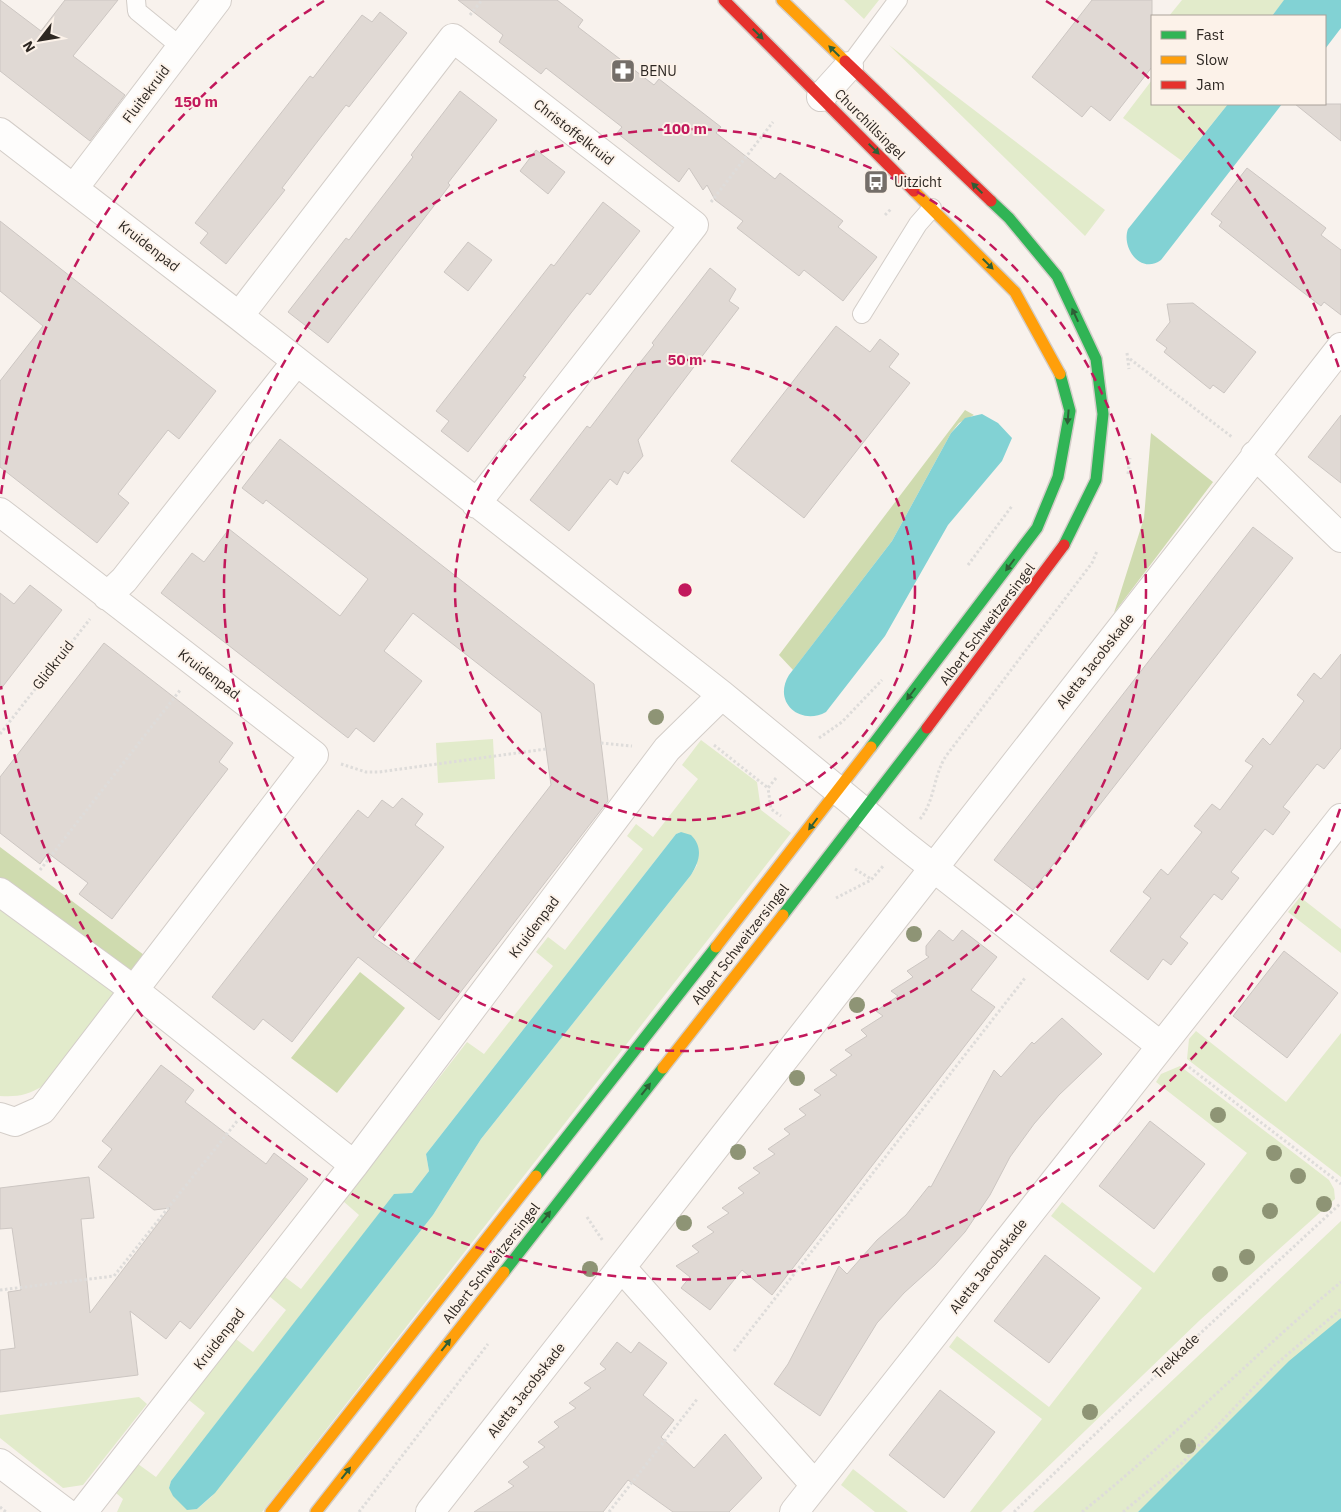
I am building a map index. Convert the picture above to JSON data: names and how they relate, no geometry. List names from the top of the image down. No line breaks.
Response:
{"streets":{"street":["Fluitekruid","Churchillsingel","Christoffelkruid","Kruidenpad","Albert Schweitzersingel","Aletta Jacobskade"],"path":["Glidkruid","Trekkade"]},"crossings":[["Fluitekruid","Kruidenpad"],["Churchillsingel","Albert Schweitzersingel"],["Christoffelkruid","Kruidenpad"],["Kruidenpad","Albert Schweitzersingel"],["Kruidenpad","Glidkruid"]],"places":{"pharmacy":["BENU"],"bus stop":["Uitzicht"]},"legend":["Fast","Slow","Jam"],"north":"bottom left","rings":["150 m","100 m","50 m"]}
